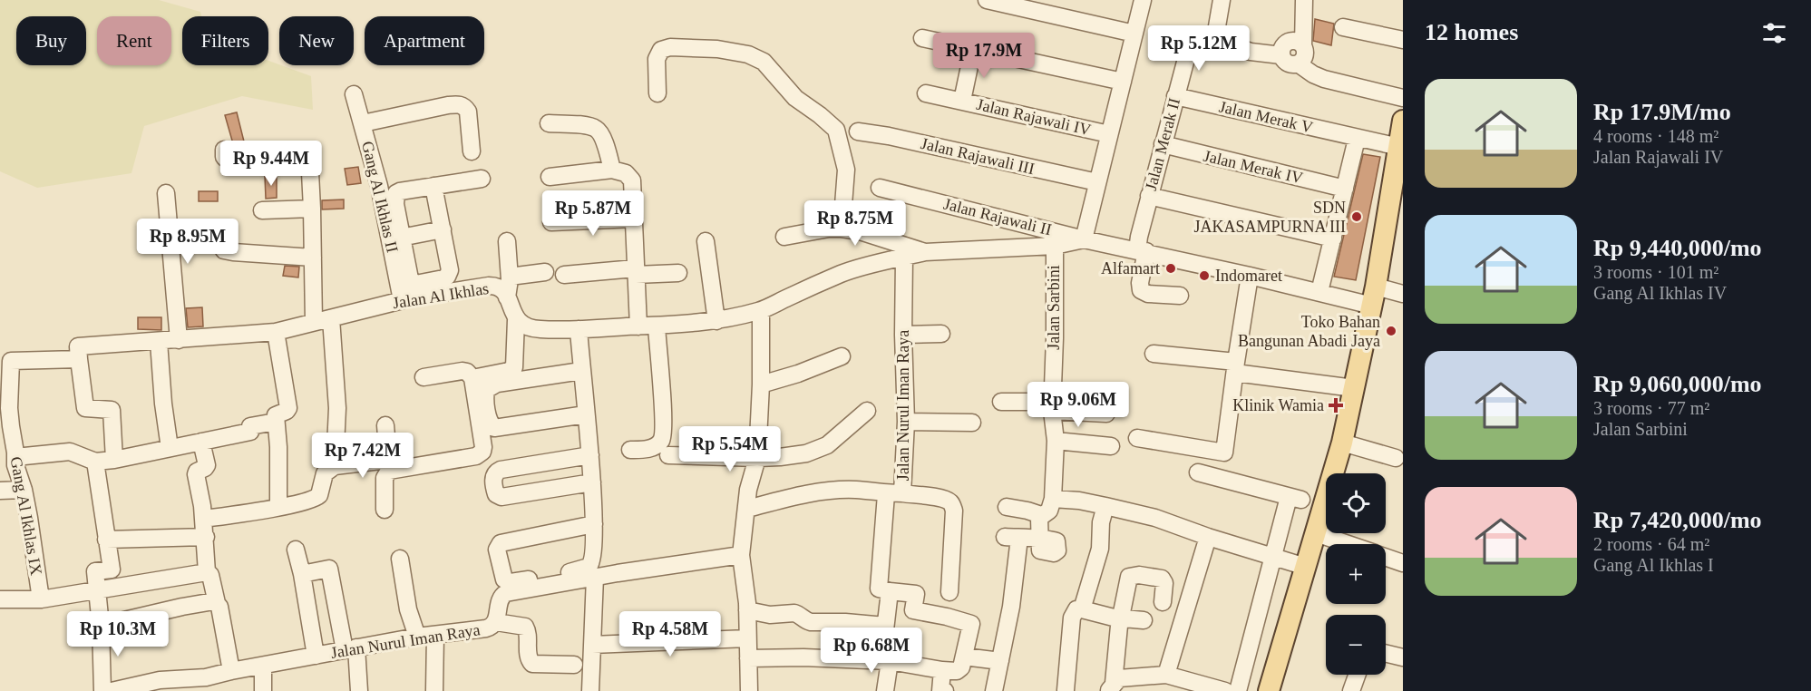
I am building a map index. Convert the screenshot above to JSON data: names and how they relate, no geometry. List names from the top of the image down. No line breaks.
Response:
{"streets":{"street":["Jalan Rajawali IV","Jalan Merak V","Jalan Merak II","Jalan Rajawali III","Jalan Merak IV","Gang Al Ikhlas II","Jalan Rajawali II","Jalan Al Ikhlas","Jalan Sarbini","Jalan Nurul Iman Raya","Gang Al Ikhlas IX"]},"crossings":[["Jalan Merak V","Jalan Merak II"],["Jalan Merak II","Jalan Merak IV"],["Jalan Merak II","Jalan Rajawali II"],["Gang Al Ikhlas II","Jalan Al Ikhlas"]],"places":{"other":["SDN JAKASAMPURNA III","Alfamart","Indomaret","Toko Bahan Bangunan Abadi Jaya"],"health":["Klinik Wamia"]},"page":{"heading":"12 homes","chip":["Buy","Rent","Filters","New","Apartment"],"price":["Rp 5.12M","Rp 17.9M","Rp 9.44M","Rp 5.87M","Rp 8.75M","Rp 8.95M","Rp 9.06M","Rp 5.54M","Rp 7.42M","Rp 10.3M","Rp 4.58M","Rp 6.68M"],"list":[{"name":"Rp 17.9M/mo","note":"4 rooms · 148 m² · Jalan Rajawali IV"},{"name":"Rp 9,440,000/mo","note":"3 rooms · 101 m² · Gang Al Ikhlas IV"},{"name":"Rp 9,060,000/mo","note":"3 rooms · 77 m² · Jalan Sarbini"},{"name":"Rp 7,420,000/mo","note":"2 rooms · 64 m² · Gang Al Ikhlas I"}],"map_buttons":["+","−"]}}
